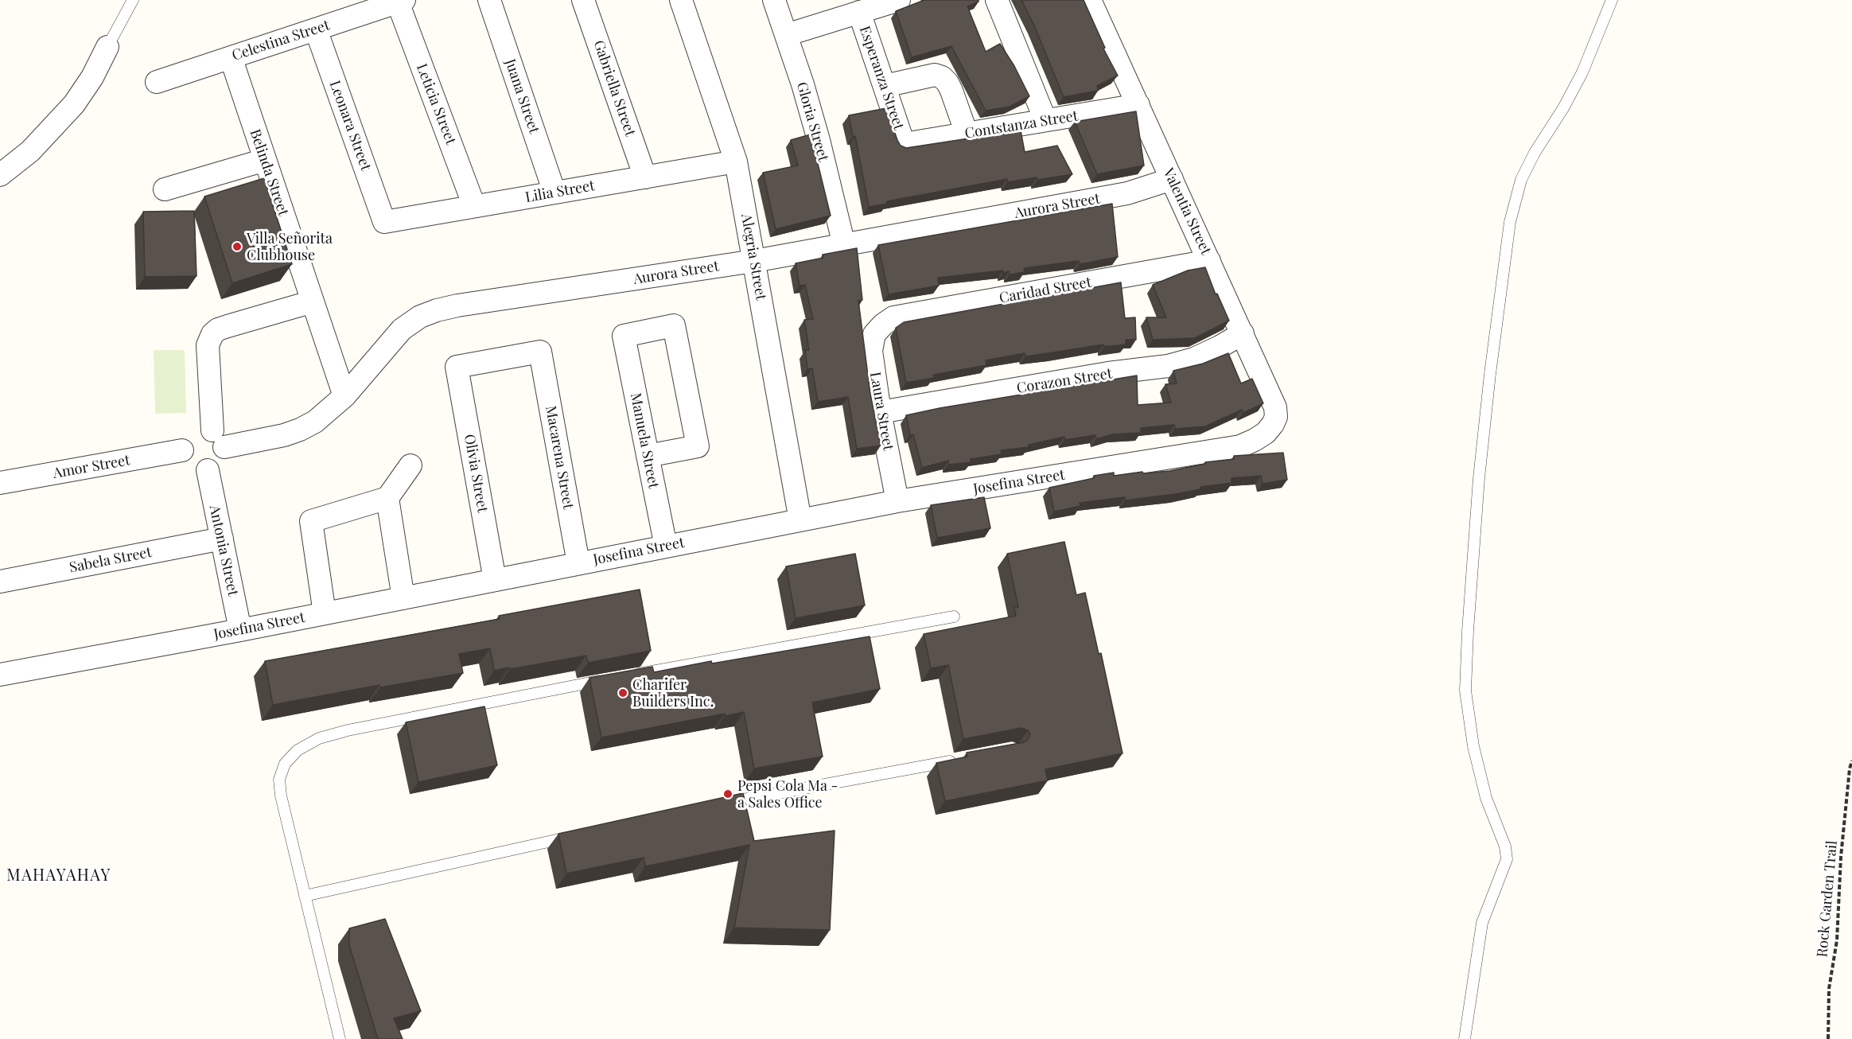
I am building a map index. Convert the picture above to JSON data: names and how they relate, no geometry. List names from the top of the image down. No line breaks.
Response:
{"streets":{"street":["Celestina Street","Esperanza Street","Gabriella Street","Juana Street","Leticia Street","Gloria Street","Contstanza Street","Leonara Street","Belinda Street","Lilia Street","Aurora Street","Valentia Street","Alegria Street","Caridad Street","Corazon Street","Laura Street","Manuela Street","Macarena Street","Amor Street","Olivia Street","Josefina Street","Antonia Street","Sabela Street"],"path":["Rock Garden Trail"]},"crossings":[["Celestina Street","Leticia Street"],["Celestina Street","Leonara Street"],["Celestina Street","Belinda Street"],["Esperanza Street","Contstanza Street"],["Gabriella Street","Lilia Street"],["Juana Street","Lilia Street"],["Leticia Street","Lilia Street"],["Gloria Street","Aurora Street"],["Contstanza Street","Valentia Street"],["Leonara Street","Lilia Street"],["Belinda Street","Aurora Street"],["Lilia Street","Alegria Street"],["Aurora Street","Valentia Street"],["Aurora Street","Alegria Street"],["Aurora Street","Amor Street"],["Aurora Street","Antonia Street"],["Valentia Street","Caridad Street"],["Valentia Street","Corazon Street"],["Valentia Street","Josefina Street"],["Alegria Street","Josefina Street"],["Caridad Street","Laura Street"],["Corazon Street","Laura Street"],["Laura Street","Josefina Street"],["Manuela Street","Josefina Street"],["Macarena Street","Olivia Street"],["Macarena Street","Josefina Street"],["Amor Street","Antonia Street"],["Olivia Street","Josefina Street"],["Josefina Street","Antonia Street"],["Antonia Street","Sabela Street"]],"districts":["MAHAYAHAY"],"places":["Villa Señorita Clubhouse","Charifer Builders Inc.","Pepsi Cola Ma - a Sales Office"]}
